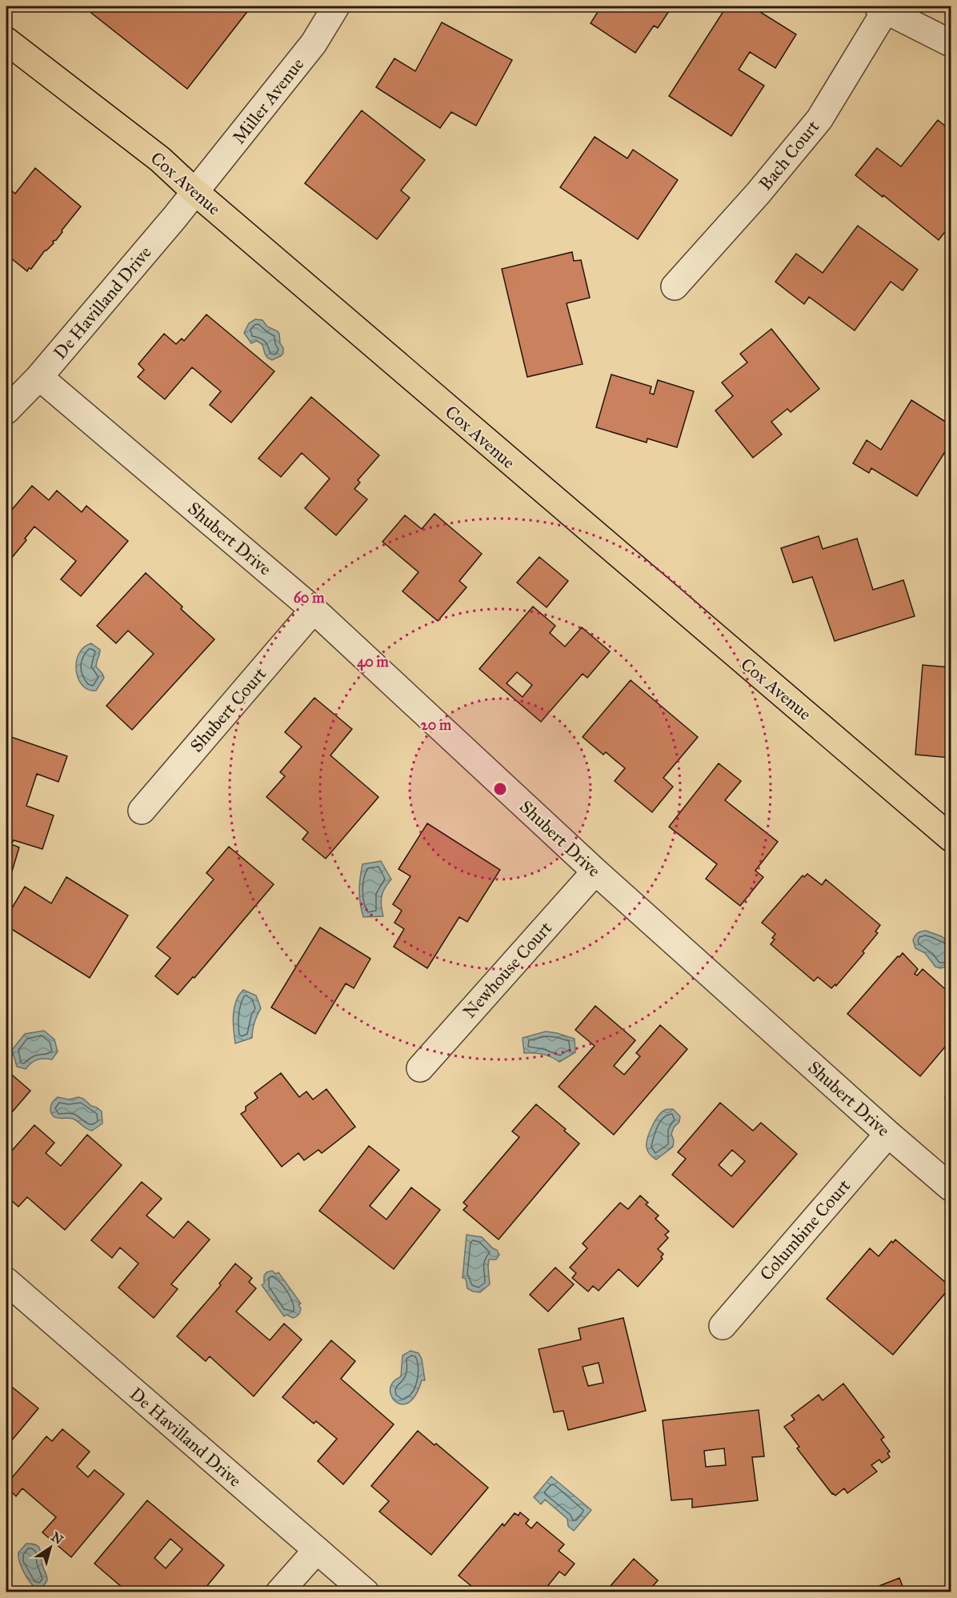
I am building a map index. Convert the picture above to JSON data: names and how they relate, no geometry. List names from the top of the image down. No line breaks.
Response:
{"streets":{"main road":["Cox Avenue"],"street":["Miller Avenue","Bach Court","De Havilland Drive","Shubert Drive","Shubert Court","Newhouse Court","Columbine Court"]},"crossings":[["Miller Avenue","Cox Avenue"],["Miller Avenue","De Havilland Drive"],["Cox Avenue","De Havilland Drive"],["De Havilland Drive","Shubert Drive"],["Shubert Drive","Shubert Court"],["Shubert Drive","Newhouse Court"],["Shubert Drive","Columbine Court"]],"north":"top right","rings":["60 m","40 m","20 m"]}
